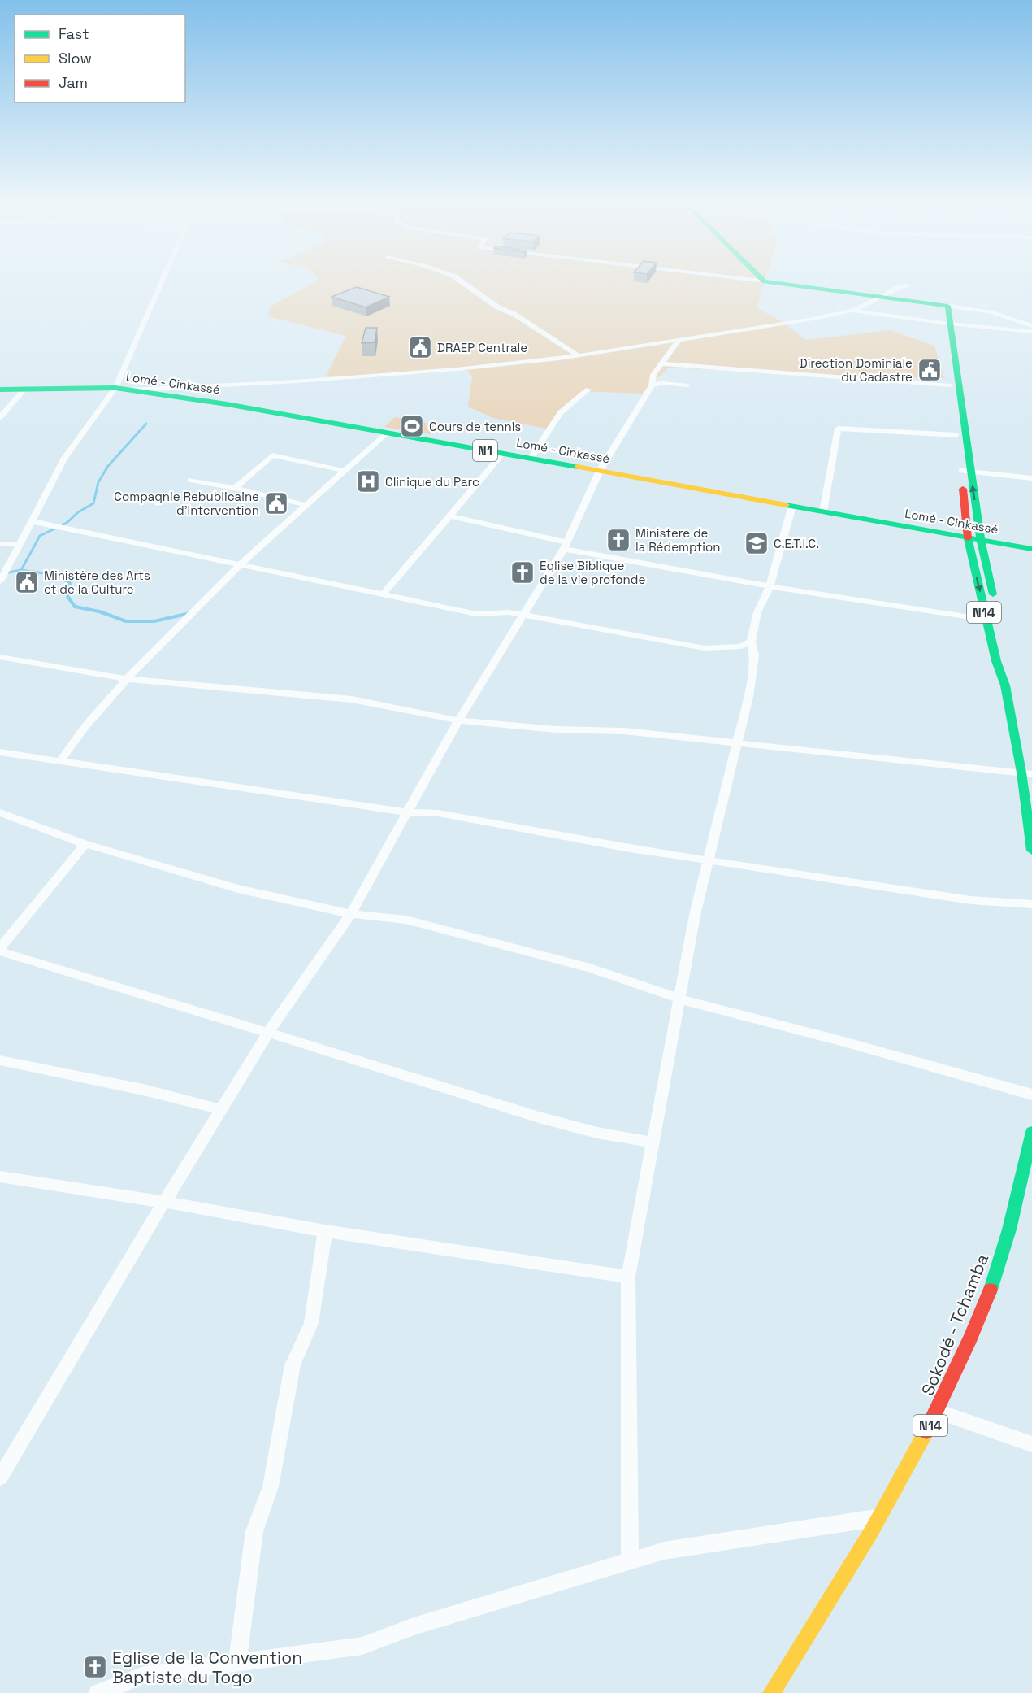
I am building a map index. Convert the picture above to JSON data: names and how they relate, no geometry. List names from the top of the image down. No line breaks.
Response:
{"streets":{"main road":["Lomé - Cinkassé","N1","N14","Sokodé - Tchamba"]},"crossings":[["Lomé - Cinkassé","N14"]],"places":{"public building":["DRAEP Centrale","Direction Dominiale du Cadastre","Compagnie Rebublicaine d'Intervention","Ministère des Arts et de la Culture"],"sports":["Cours de tennis"],"hospital":["Clinique du Parc"],"church":["Ministere de la Rédemption","Eglise Biblique de la vie profonde","Eglise de la Convention Baptiste du Togo"],"school or university":["C.E.T.I.C."]},"legend":["Fast","Slow","Jam"]}
